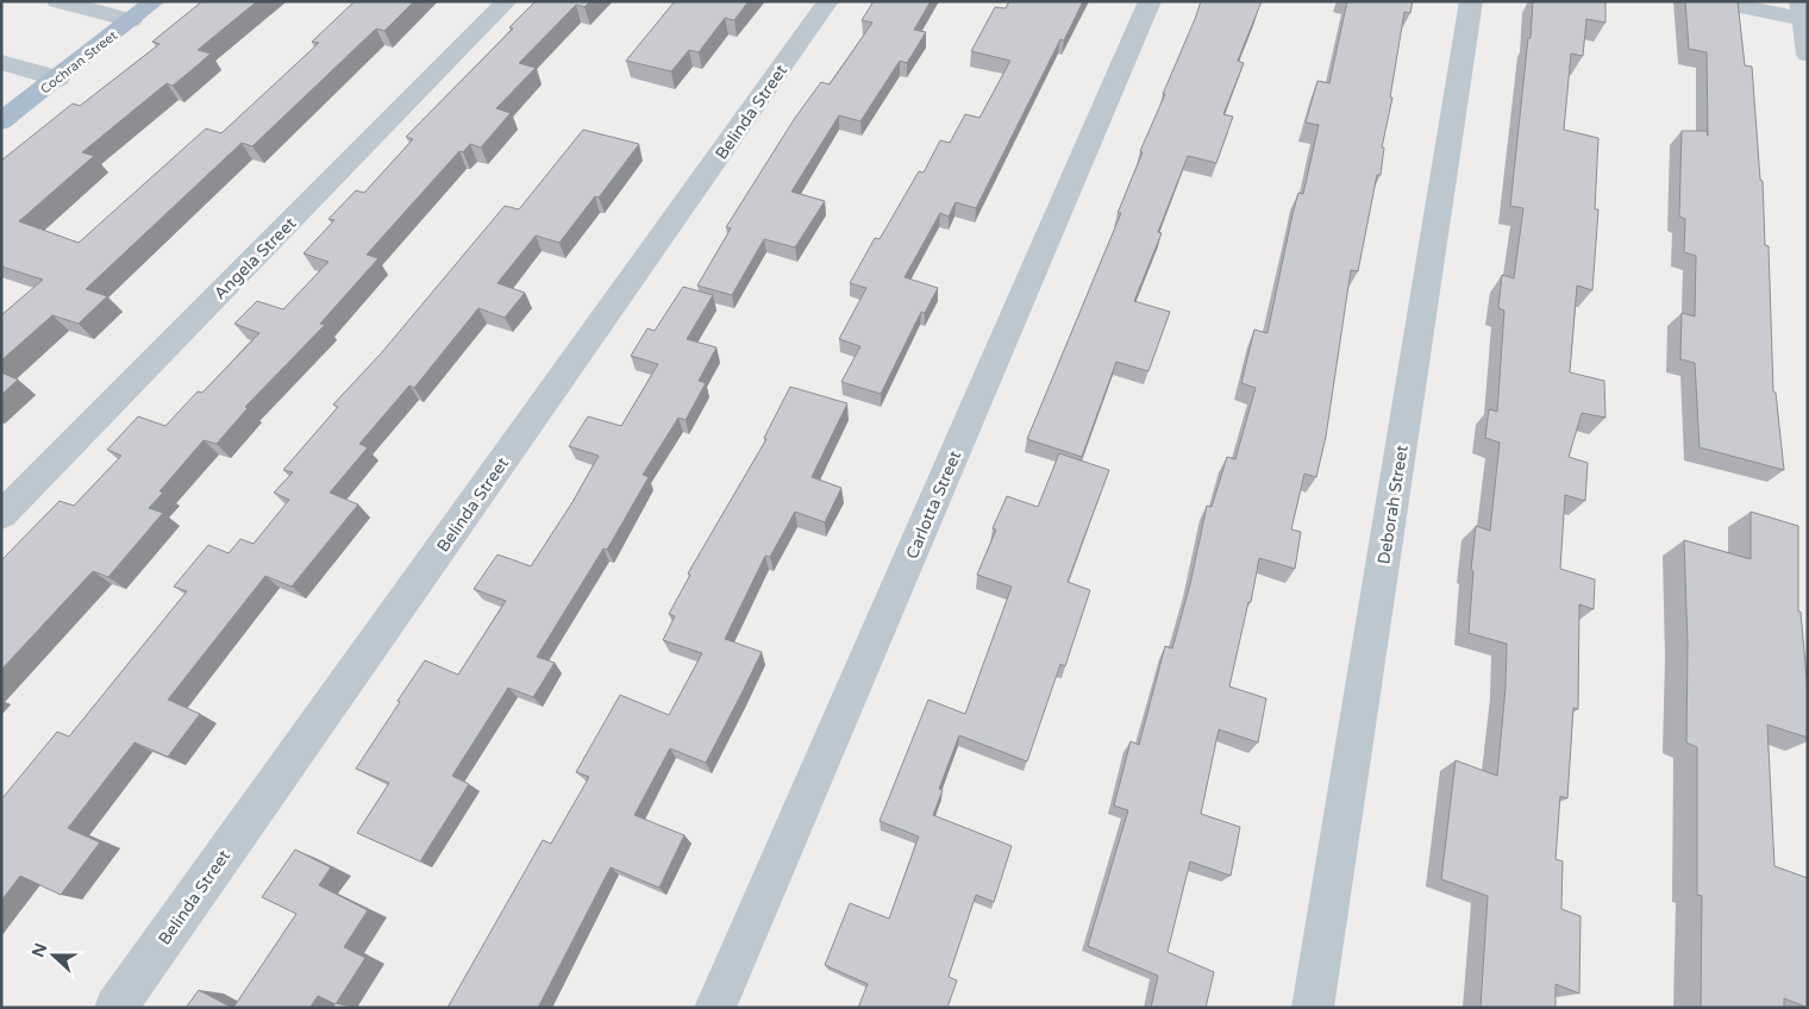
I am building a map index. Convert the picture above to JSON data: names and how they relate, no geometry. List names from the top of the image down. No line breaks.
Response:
{"streets":{"main road":["Cochran Street"],"street":["Belinda Street","Angela Street","Carlotta Street","Deborah Street"]},"north":"left"}
